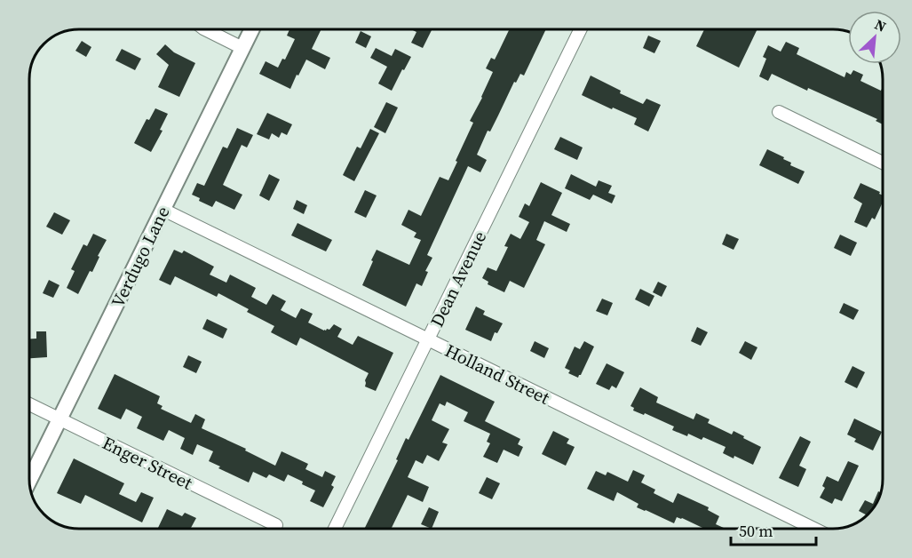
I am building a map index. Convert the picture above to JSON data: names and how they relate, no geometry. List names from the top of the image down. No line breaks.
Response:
{"streets":{"street":["Verdugo Lane","Dean Avenue","Holland Street","Enger Street"]},"crossings":[["Verdugo Lane","Holland Street"],["Verdugo Lane","Enger Street"],["Dean Avenue","Holland Street"]],"scale_bar":"50 m","north":"top right"}
